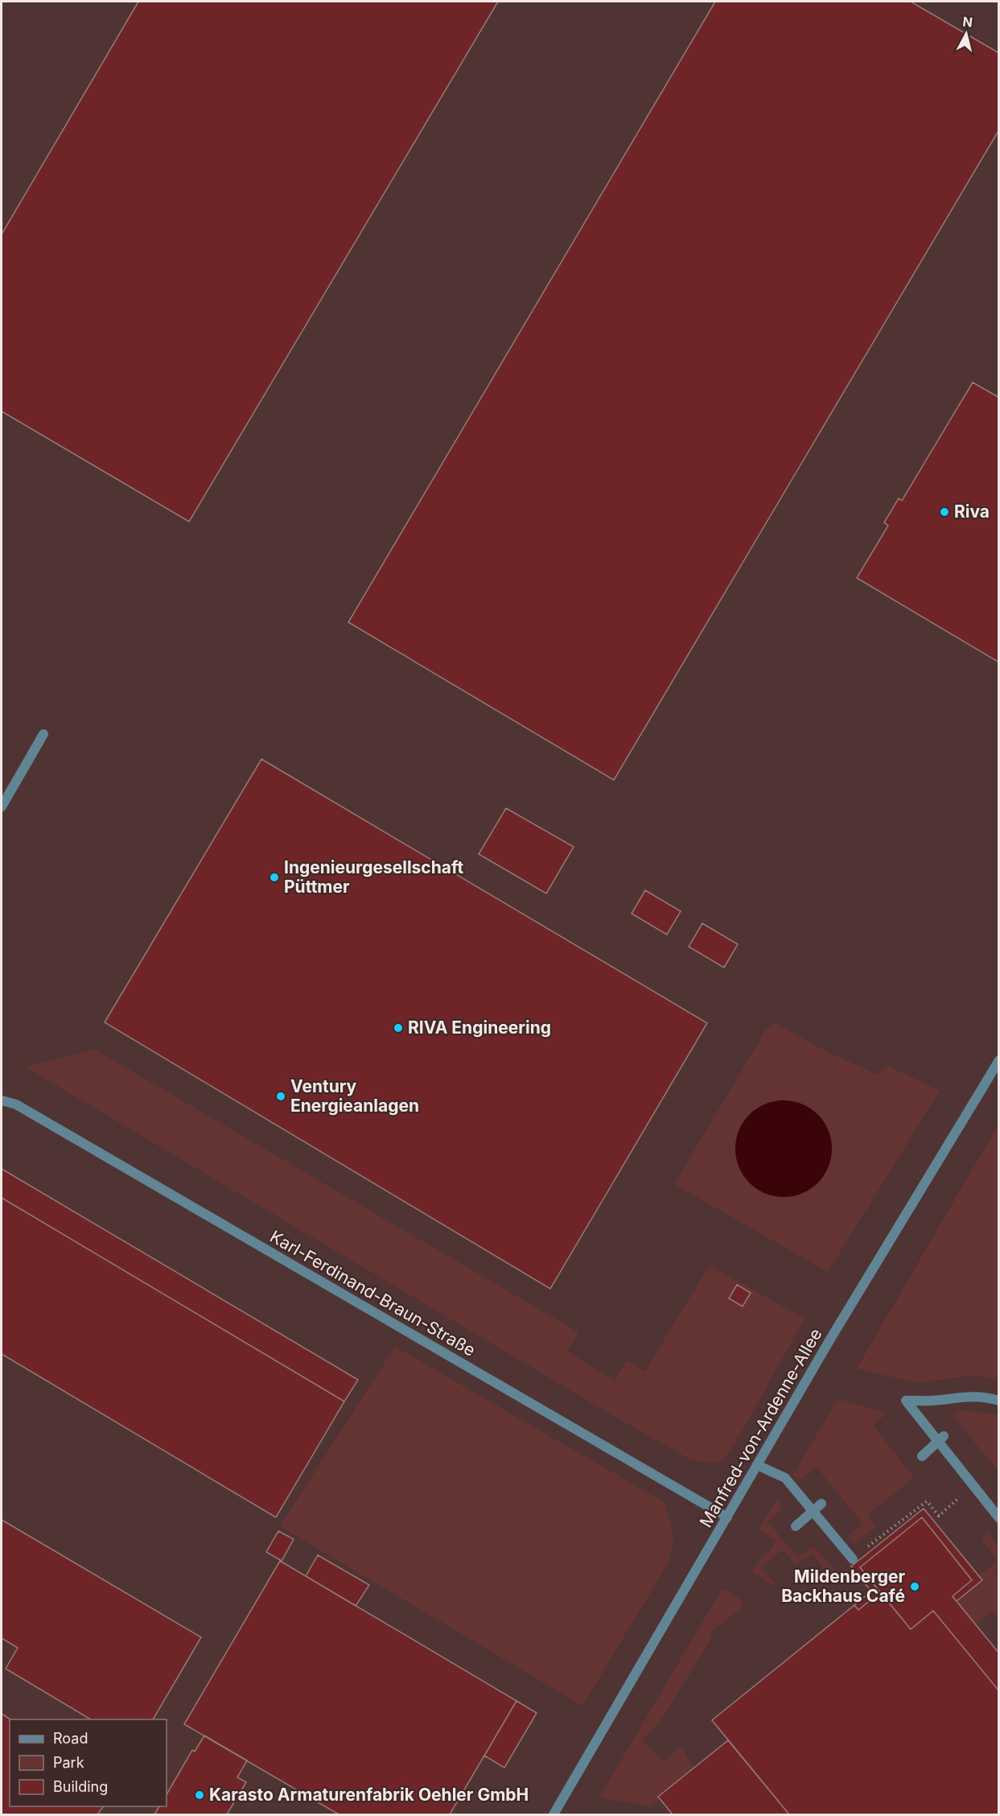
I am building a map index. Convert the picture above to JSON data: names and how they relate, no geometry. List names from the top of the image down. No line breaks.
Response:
{"streets":{"street":["Karl-Ferdinand-Braun-Straße","Manfred-von-Ardenne-Allee"]},"crossings":[["Karl-Ferdinand-Braun-Straße","Manfred-von-Ardenne-Allee"]],"places":["Riva","Ingenieurgesellschaft Püttmer","RIVA Engineering","Ventury Energieanlagen","Mildenberger Backhaus Café","Karasto Armaturenfabrik Oehler GmbH"],"legend":["Road","Park","Building"],"north":"top"}
